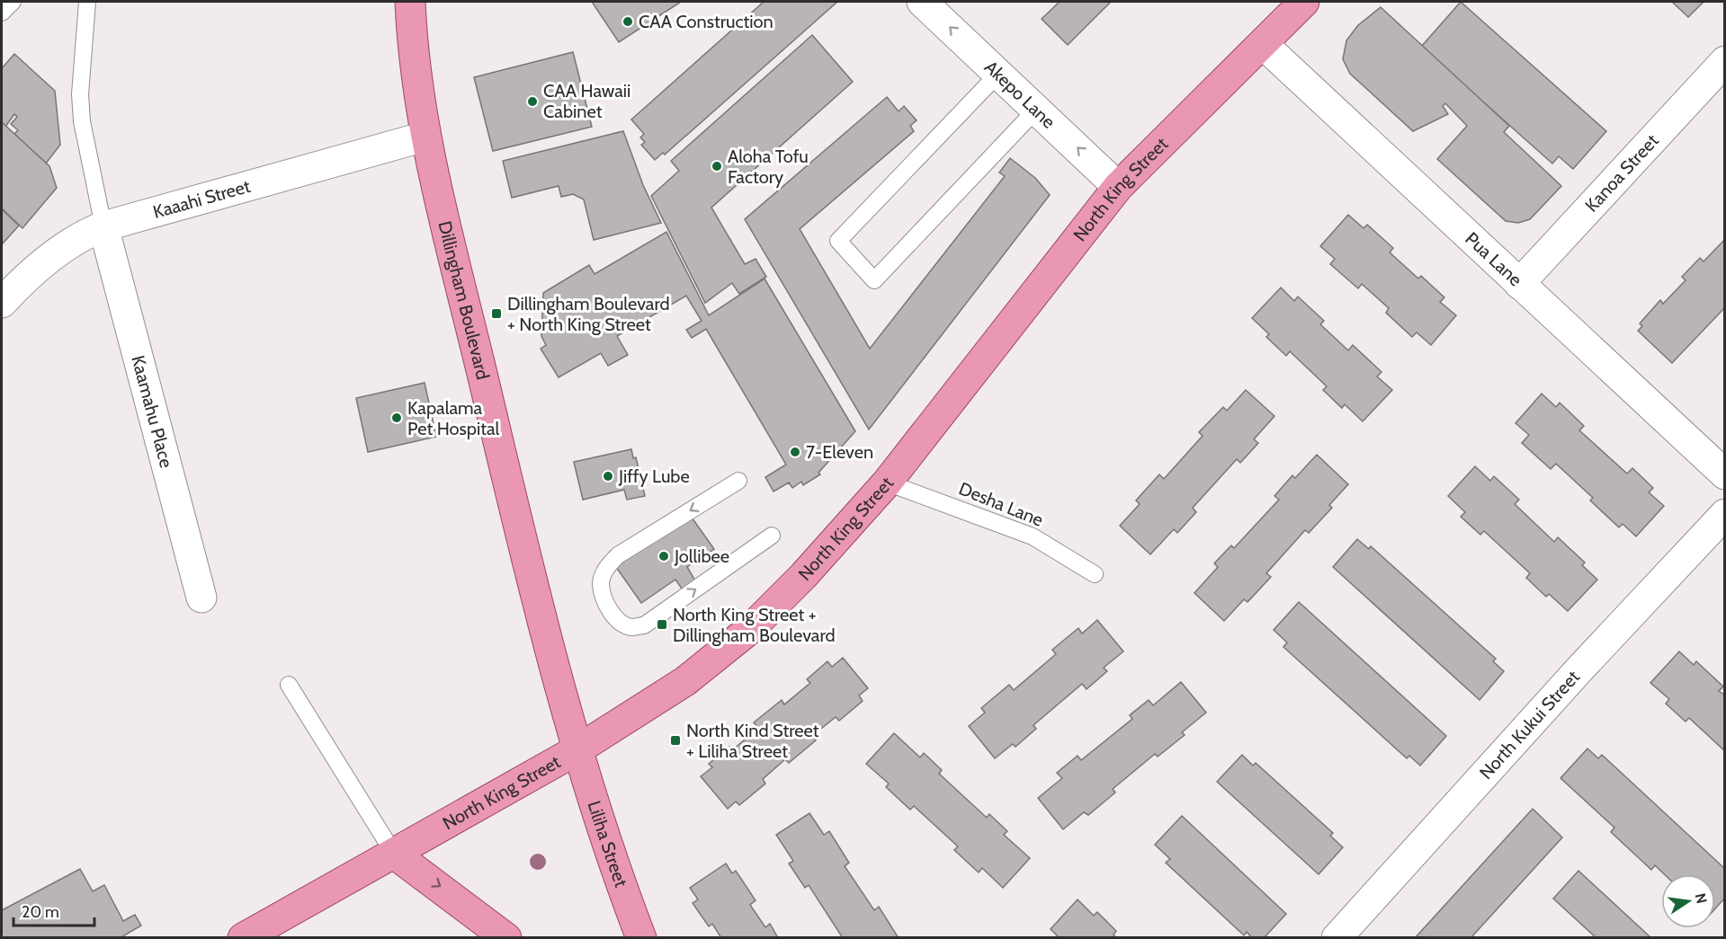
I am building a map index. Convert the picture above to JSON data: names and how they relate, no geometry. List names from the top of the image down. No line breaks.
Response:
{"streets":{"main road":["North King Street","Dillingham Boulevard","Liliha Street"],"street":["Akepo Lane","Kanoa Street","Kaaahi Street","Pua Lane","Kaamahu Place","North Kukui Street"],"lane":["Desha Lane"]},"crossings":[["Akepo Lane","North King Street"],["Kanoa Street","Pua Lane"],["North King Street","Pua Lane"],["North King Street","Dillingham Boulevard"],["North King Street","Desha Lane"],["North King Street","Liliha Street"],["Kaaahi Street","Dillingham Boulevard"],["Kaaahi Street","Kaamahu Place"],["Dillingham Boulevard","Liliha Street"]],"one_way":["Akepo Lane"],"places":{"other":["CAA Construction","CAA Hawaii Cabinet","Aloha Tofu Factory","Kapalama Pet Hospital","7-Eleven","Jiffy Lube","Jollibee"],"transit":["Dillingham Boulevard + North King Street","North King Street + Dillingham Boulevard","North Kind Street + Liliha Street"]},"scale_bar":"20 m","north":"right"}
